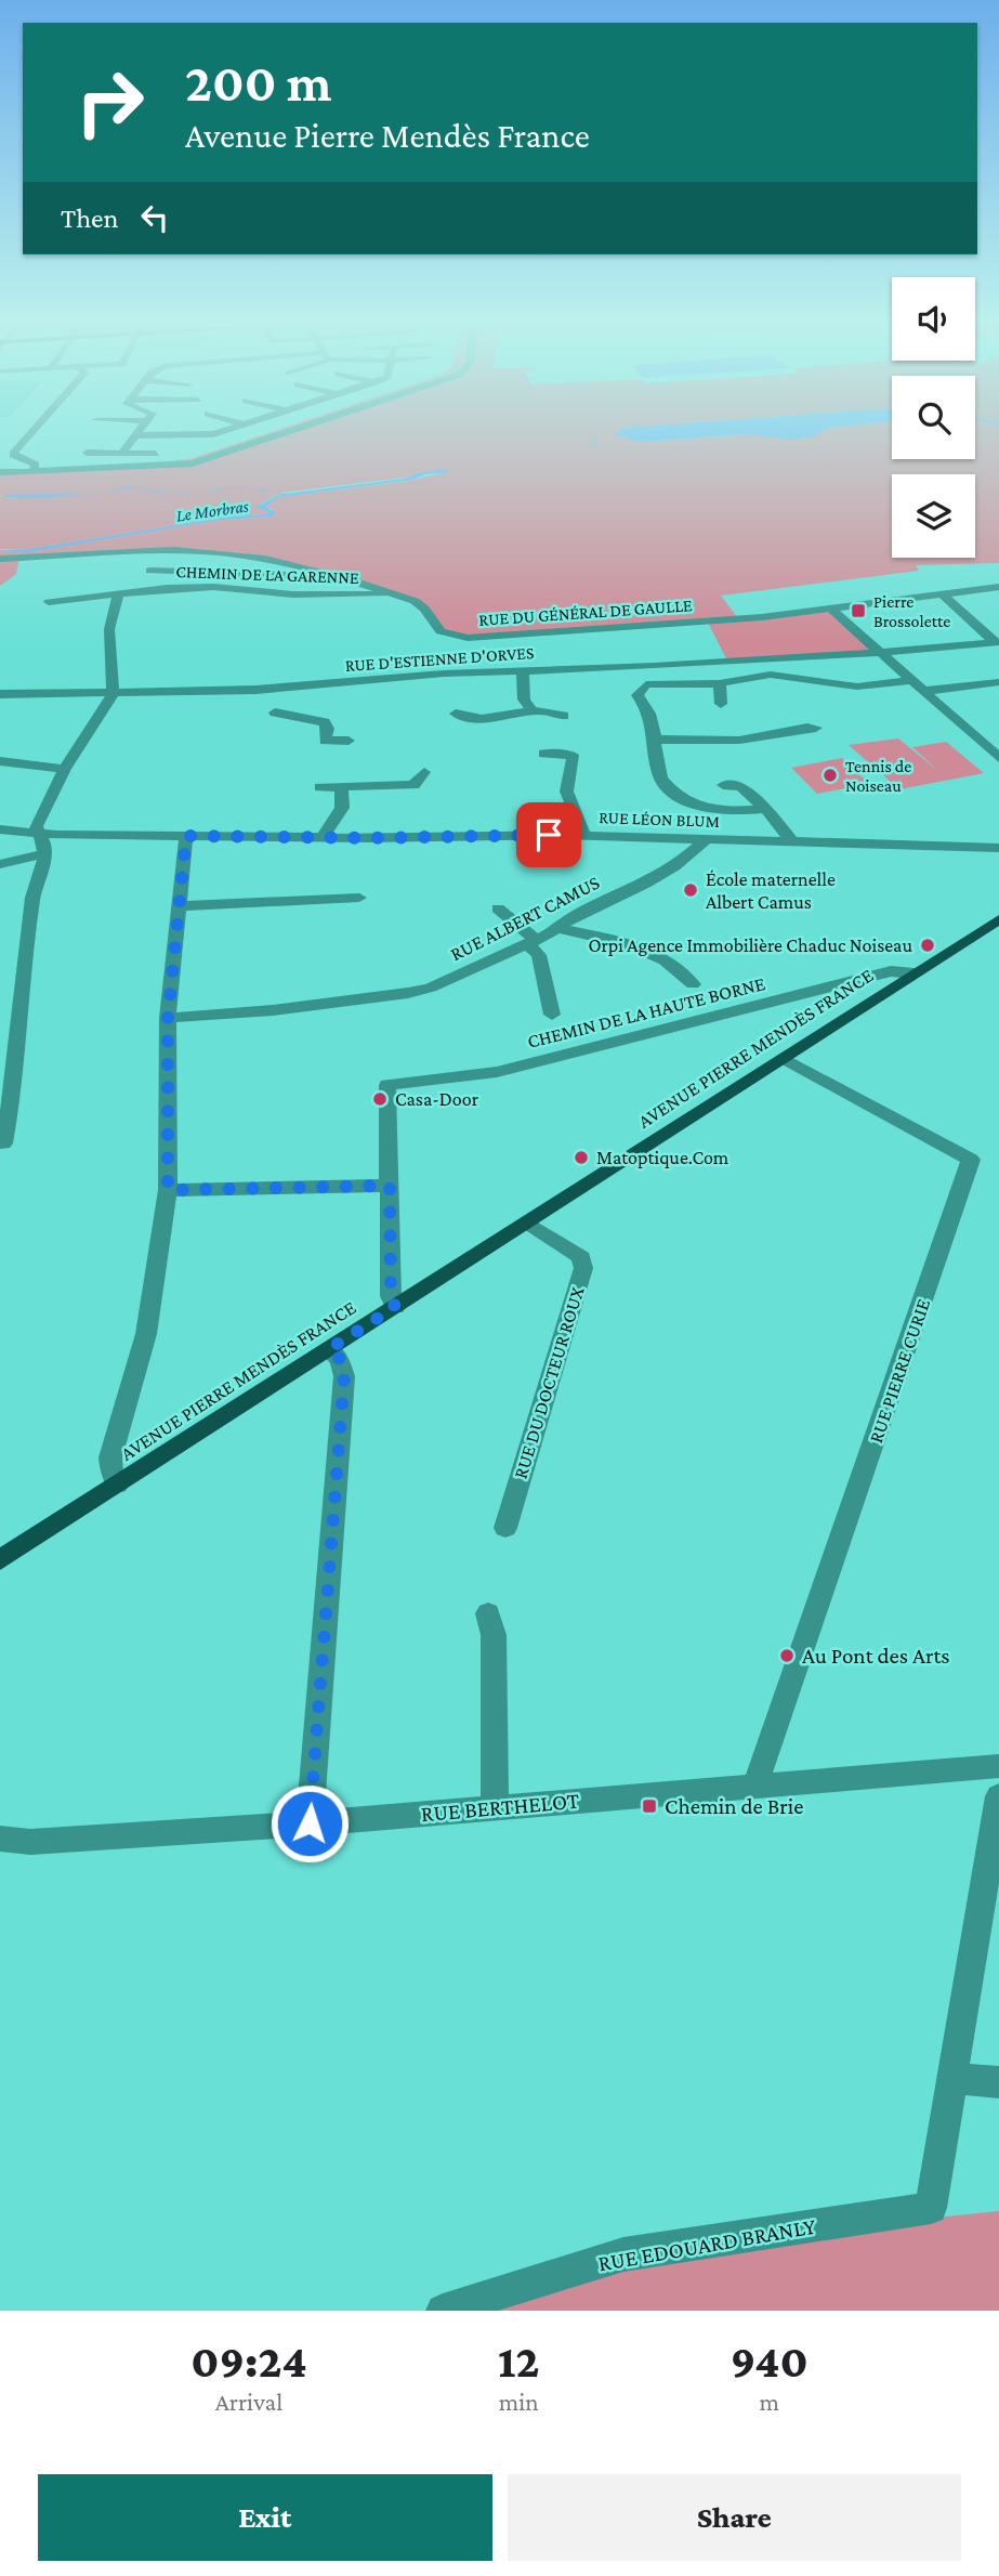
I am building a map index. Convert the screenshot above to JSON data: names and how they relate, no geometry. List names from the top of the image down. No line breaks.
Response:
{"streets":{"main road":["AVENUE PIERRE MENDÈS FRANCE"],"street":["CHEMIN DE LA GARENNE","RUE DU GÉNÉRAL DE GAULLE","RUE D'ESTIENNE D'ORVES","RUE LÉON BLUM","RUE ALBERT CAMUS","CHEMIN DE LA HAUTE BORNE","RUE PIERRE CURIE","RUE DU DOCTEUR ROUX","RUE BERTHELOT","RUE EDOUARD BRANLY"]},"crossings":[["CHEMIN DE LA GARENNE","RUE DU GÉNÉRAL DE GAULLE"],["RUE LÉON BLUM","RUE ALBERT CAMUS"],["CHEMIN DE LA HAUTE BORNE","AVENUE PIERRE MENDÈS FRANCE"],["AVENUE PIERRE MENDÈS FRANCE","RUE PIERRE CURIE"],["AVENUE PIERRE MENDÈS FRANCE","RUE DU DOCTEUR ROUX"],["RUE PIERRE CURIE","RUE BERTHELOT"]],"water":["Le Morbras"],"places":{"transit":["Pierre Brossolette","Chemin de Brie"],"other":["Tennis de Noiseau","École maternelle Albert Camus","Orpi Agence Immobilière Chaduc Noiseau","Casa-Door","Matoptique.Com","Au Pont des Arts"]},"page":{"turn":["200 m","Avenue Pierre Mendès France"],"then":"Then","eta":["09:24","Arrival","12","min","940","m"],"buttons":["Exit","Share"]}}
